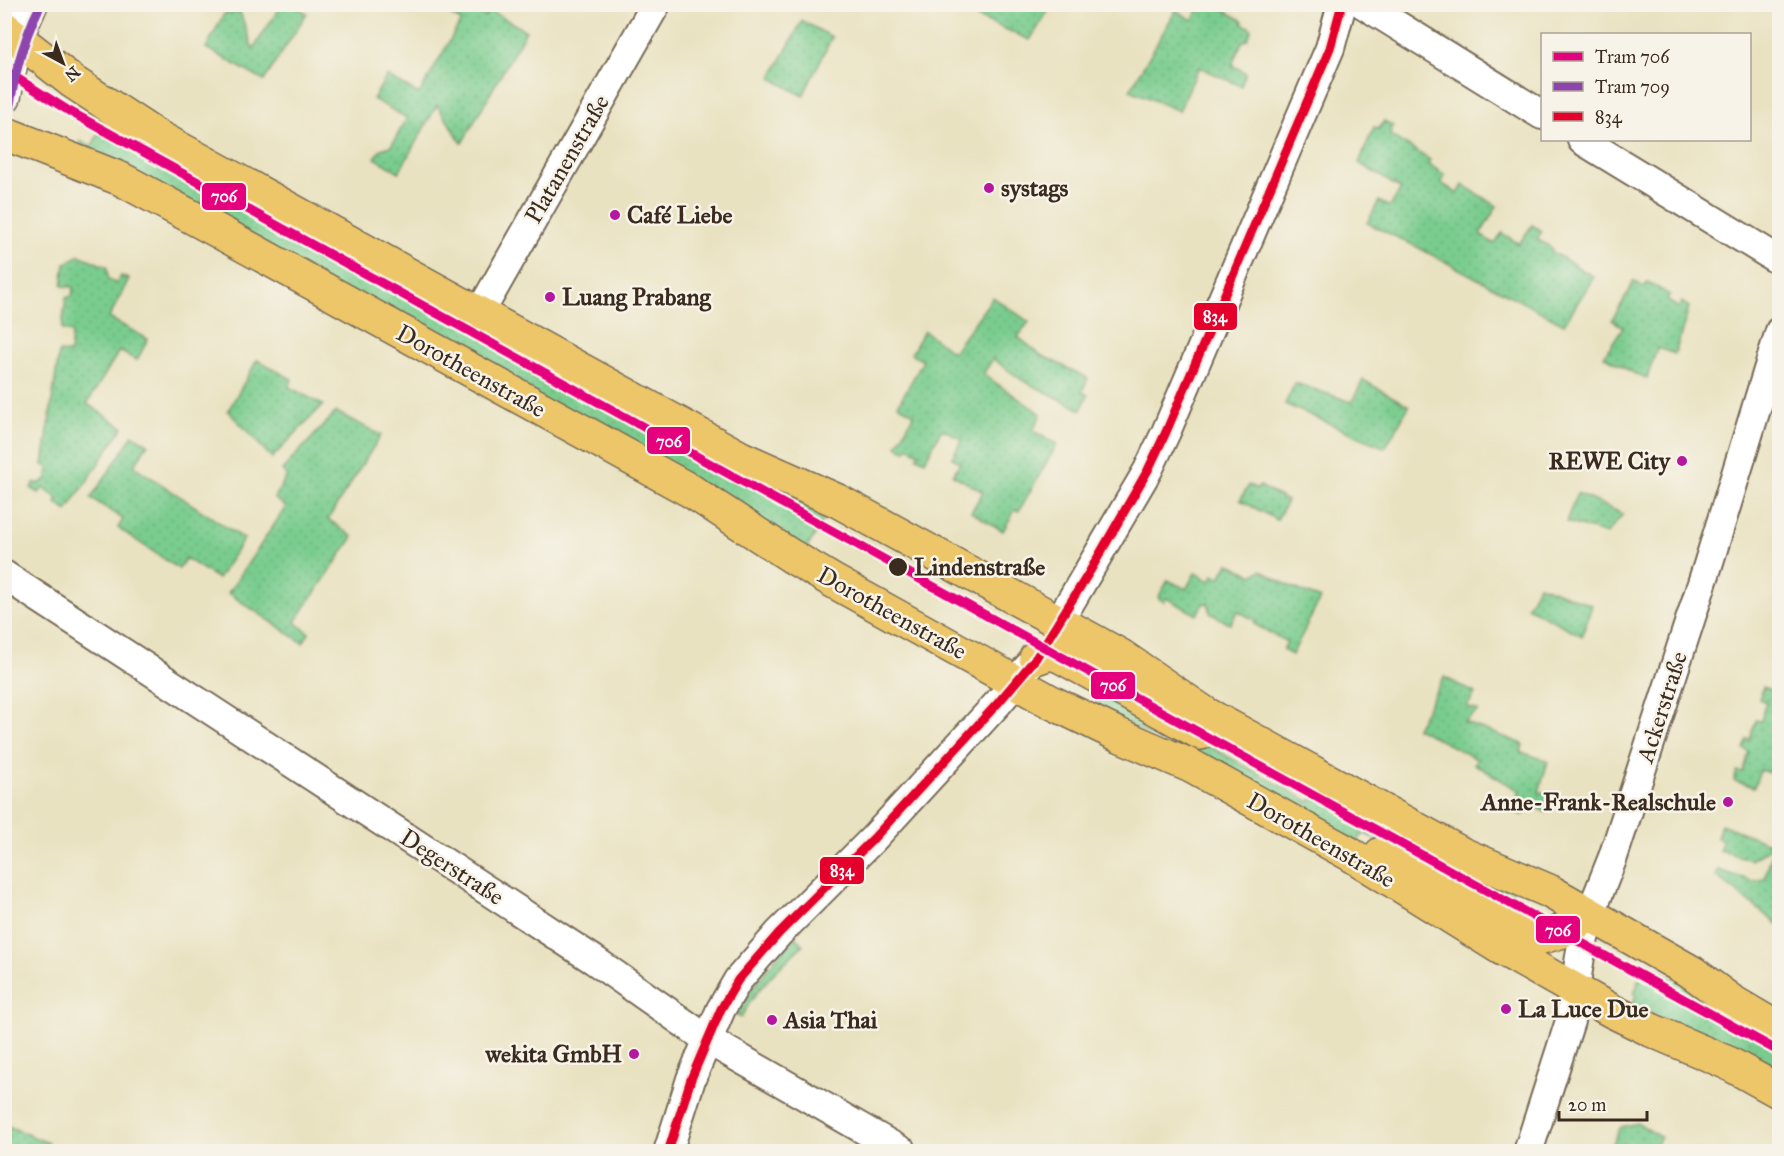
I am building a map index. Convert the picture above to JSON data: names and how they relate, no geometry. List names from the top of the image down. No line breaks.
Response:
{"streets":{"main road":["Dorotheenstraße"],"street":["Platanenstraße","Ackerstraße","Degerstraße"]},"crossings":[["Dorotheenstraße","Ackerstraße"]],"places":["systags","Café Liebe","Luang Prabang","REWE City","Lindenstraße","Anne-Frank-Realschule","La Luce Due","Asia Thai","wekita GmbH"],"lines":["tram line 709","transit line 834","tram line 706"],"legend":["Tram 706","Tram 709","834"],"scale_bar":"20 m","north":"bottom right"}
